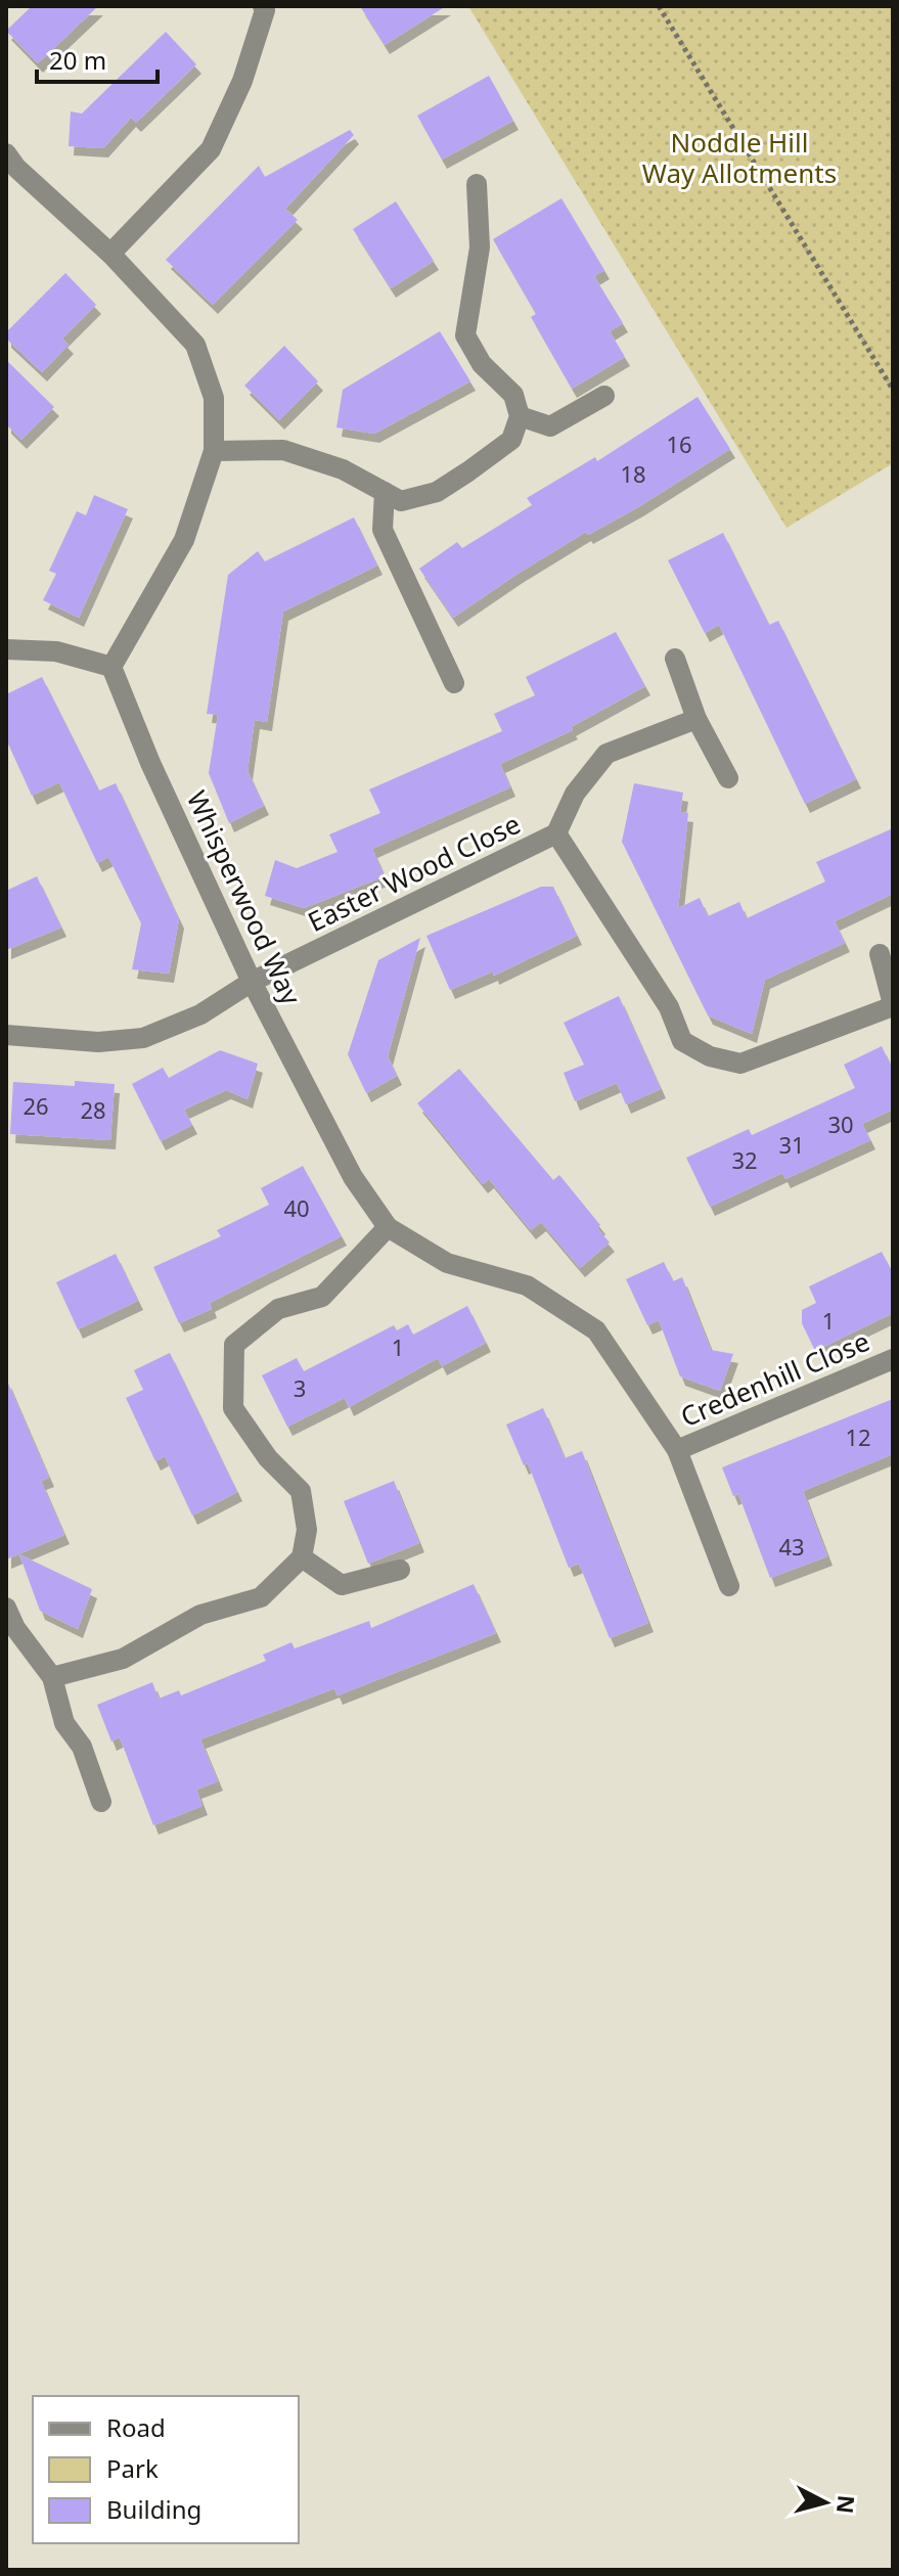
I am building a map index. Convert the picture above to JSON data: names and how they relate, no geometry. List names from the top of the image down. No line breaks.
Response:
{"streets":{"street":["Easter Wood Close","Whisperwood Way","Credenhill Close"]},"crossings":[["Easter Wood Close","Whisperwood Way"],["Whisperwood Way","Credenhill Close"]],"parks":["Noddle Hill Way Allotments"],"house_numbers":["16","18","26","28","30","31","32","40","1","1","3","12","43"],"legend":["Road","Park","Building"],"scale_bar":"20 m","north":"right"}
